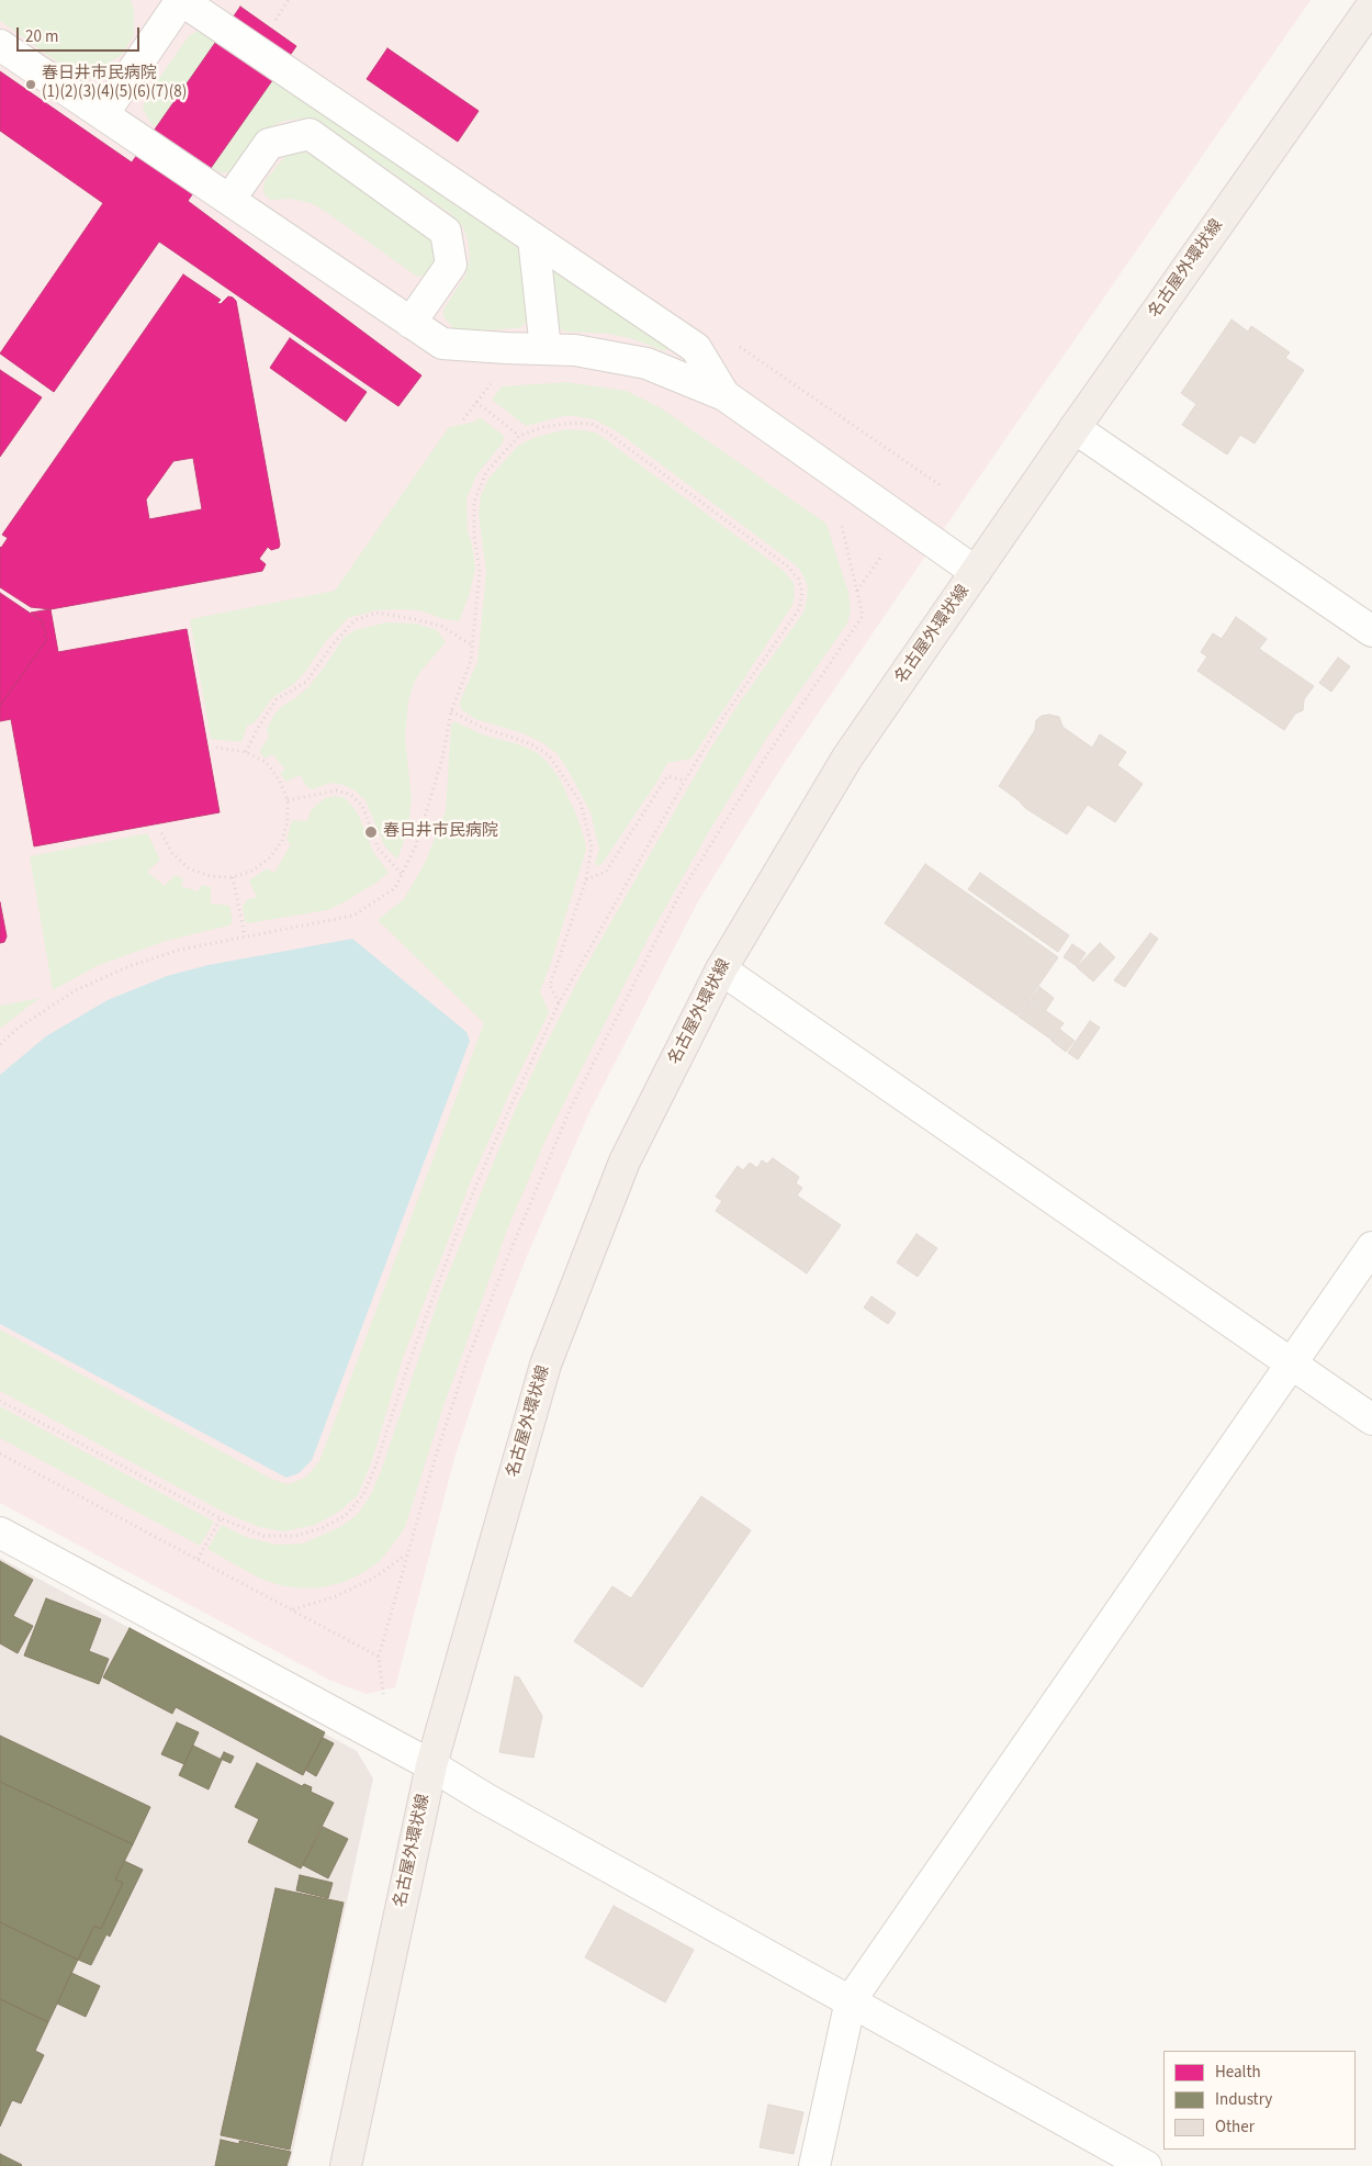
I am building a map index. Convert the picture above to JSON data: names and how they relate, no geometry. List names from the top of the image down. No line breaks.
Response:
{"streets":{"main road":["名古屋外環状線"]},"places":["春日井市民病院 (1)(2)(3)(4)(5)(6)(7)(8)","春日井市民病院"],"legend":["Health","Industry","Other"],"scale_bar":"20 m"}
